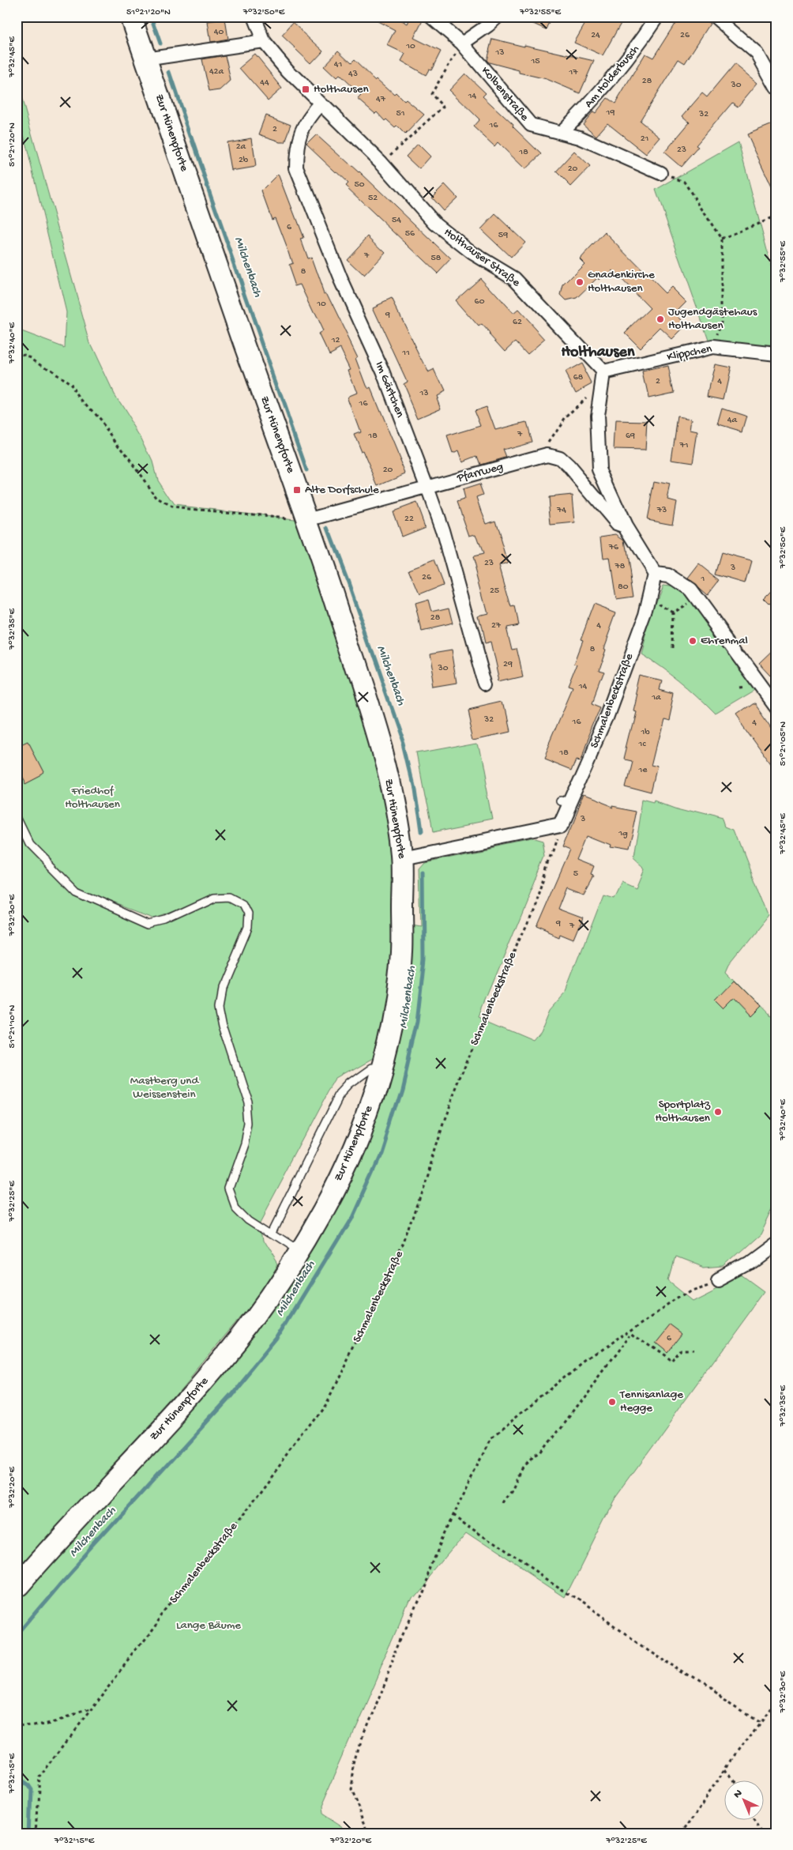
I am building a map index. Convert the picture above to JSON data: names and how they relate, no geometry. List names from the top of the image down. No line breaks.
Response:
{"streets":{"main road":["Zur Hünenpforte"],"street":["Am Holderbusch","Kolbenstraße","Holthauser Straße","Klippchen","Im Gärtchen","Pfarrweg","Schmalenbeckstraße"]},"crossings":[["Am Holderbusch","Kolbenstraße"],["Zur Hünenpforte","Pfarrweg"],["Holthauser Straße","Klippchen"],["Holthauser Straße","Im Gärtchen"],["Im Gärtchen","Pfarrweg"]],"districts":["Holthausen"],"water":["Milchenbach"],"parks":["Friedhof Holthausen","Mastberg und Weissenstein","Lange Bäume"],"places":{"transit":["Holthausen","Alte Dorfschule"],"other":["Gnadenkirche Holthausen","Jugendgästehaus Holthausen","Ehrenmal","Sportplatz Holthausen","Tennisanlage Hegge"]},"house_numbers":["40","24","26","10","13","15","41","42a","17","43","28","44","30","14","47","19","51","32","16","2","21","2a","23","18","2b","20","50","52","54","6","56","59","7","58","8","60","10","9","62","12","11","68","2","4","13","16","4a","7","18","69","71","20","74","73","22","76","23","78","3","26","1","80","25","28","27","4","8","29","30","14","1a","32","16","4","1b","1c","18","1e","3","1g","5","9","7","6"],"north":"top left","coordinates":["51°21'20\"N","7°32'50\"E","7°32'55\"E","7°32'45\"E","7°32'40\"E","7°32'35\"E","51°21'05\"N","7°32'30\"E","51°21'10\"N","7°32'25\"E","7°32'20\"E","7°32'15\"E"]}
